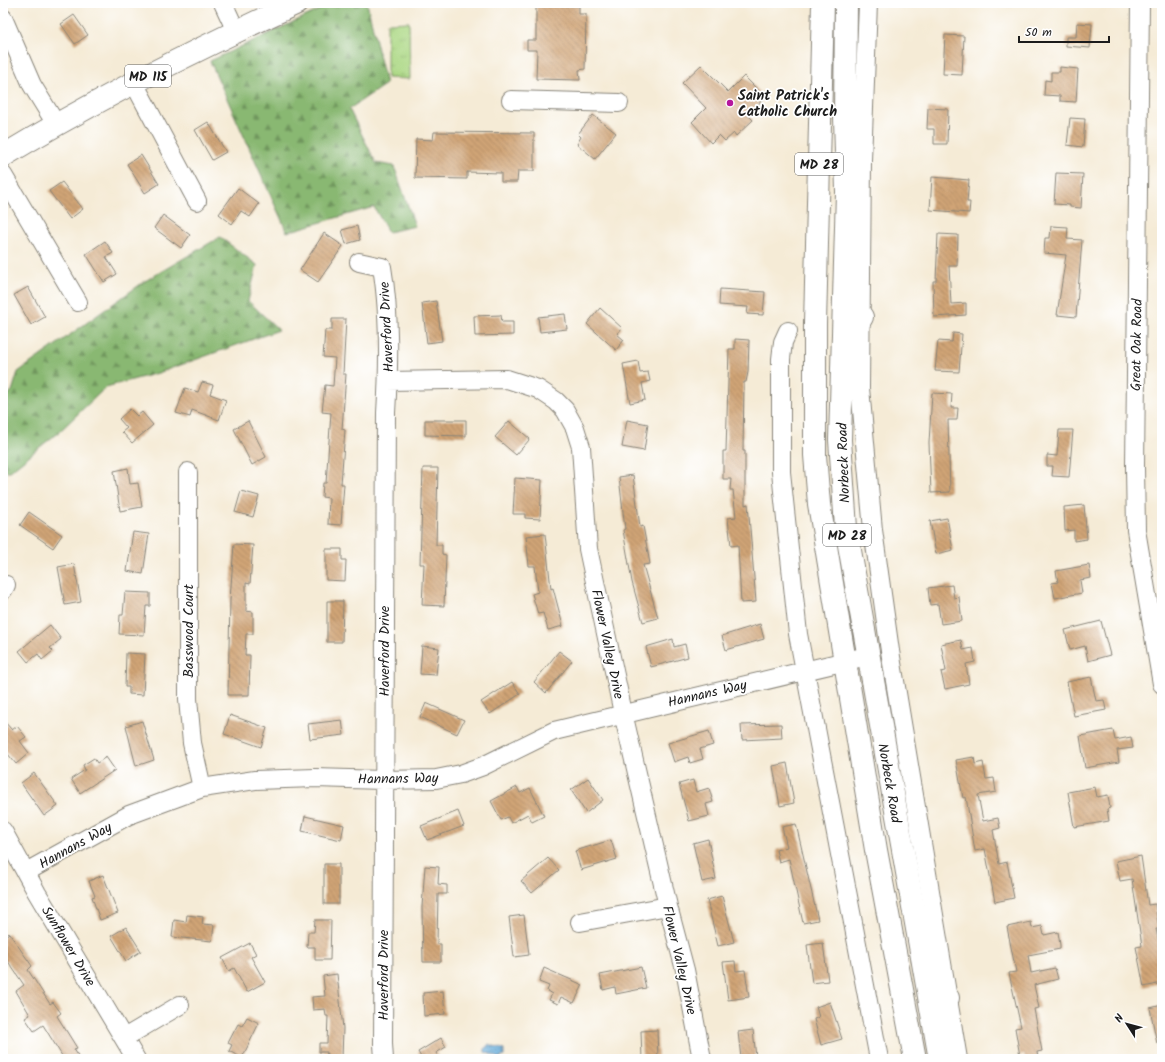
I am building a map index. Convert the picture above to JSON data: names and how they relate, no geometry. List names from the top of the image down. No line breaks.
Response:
{"streets":{"main road":["MD 115","MD 28","Norbeck Road"],"street":["Haverford Drive","Great Oak Road","Basswood Court","Flower Valley Drive","Hannans Way","Sunflower Drive"]},"crossings":[["Haverford Drive","Flower Valley Drive"],["Haverford Drive","Hannans Way"],["Norbeck Road","Hannans Way"],["Basswood Court","Hannans Way"],["Flower Valley Drive","Hannans Way"],["Hannans Way","Sunflower Drive"]],"places":["Saint Patrick's Catholic Church"],"scale_bar":"50 m","north":"top left"}
